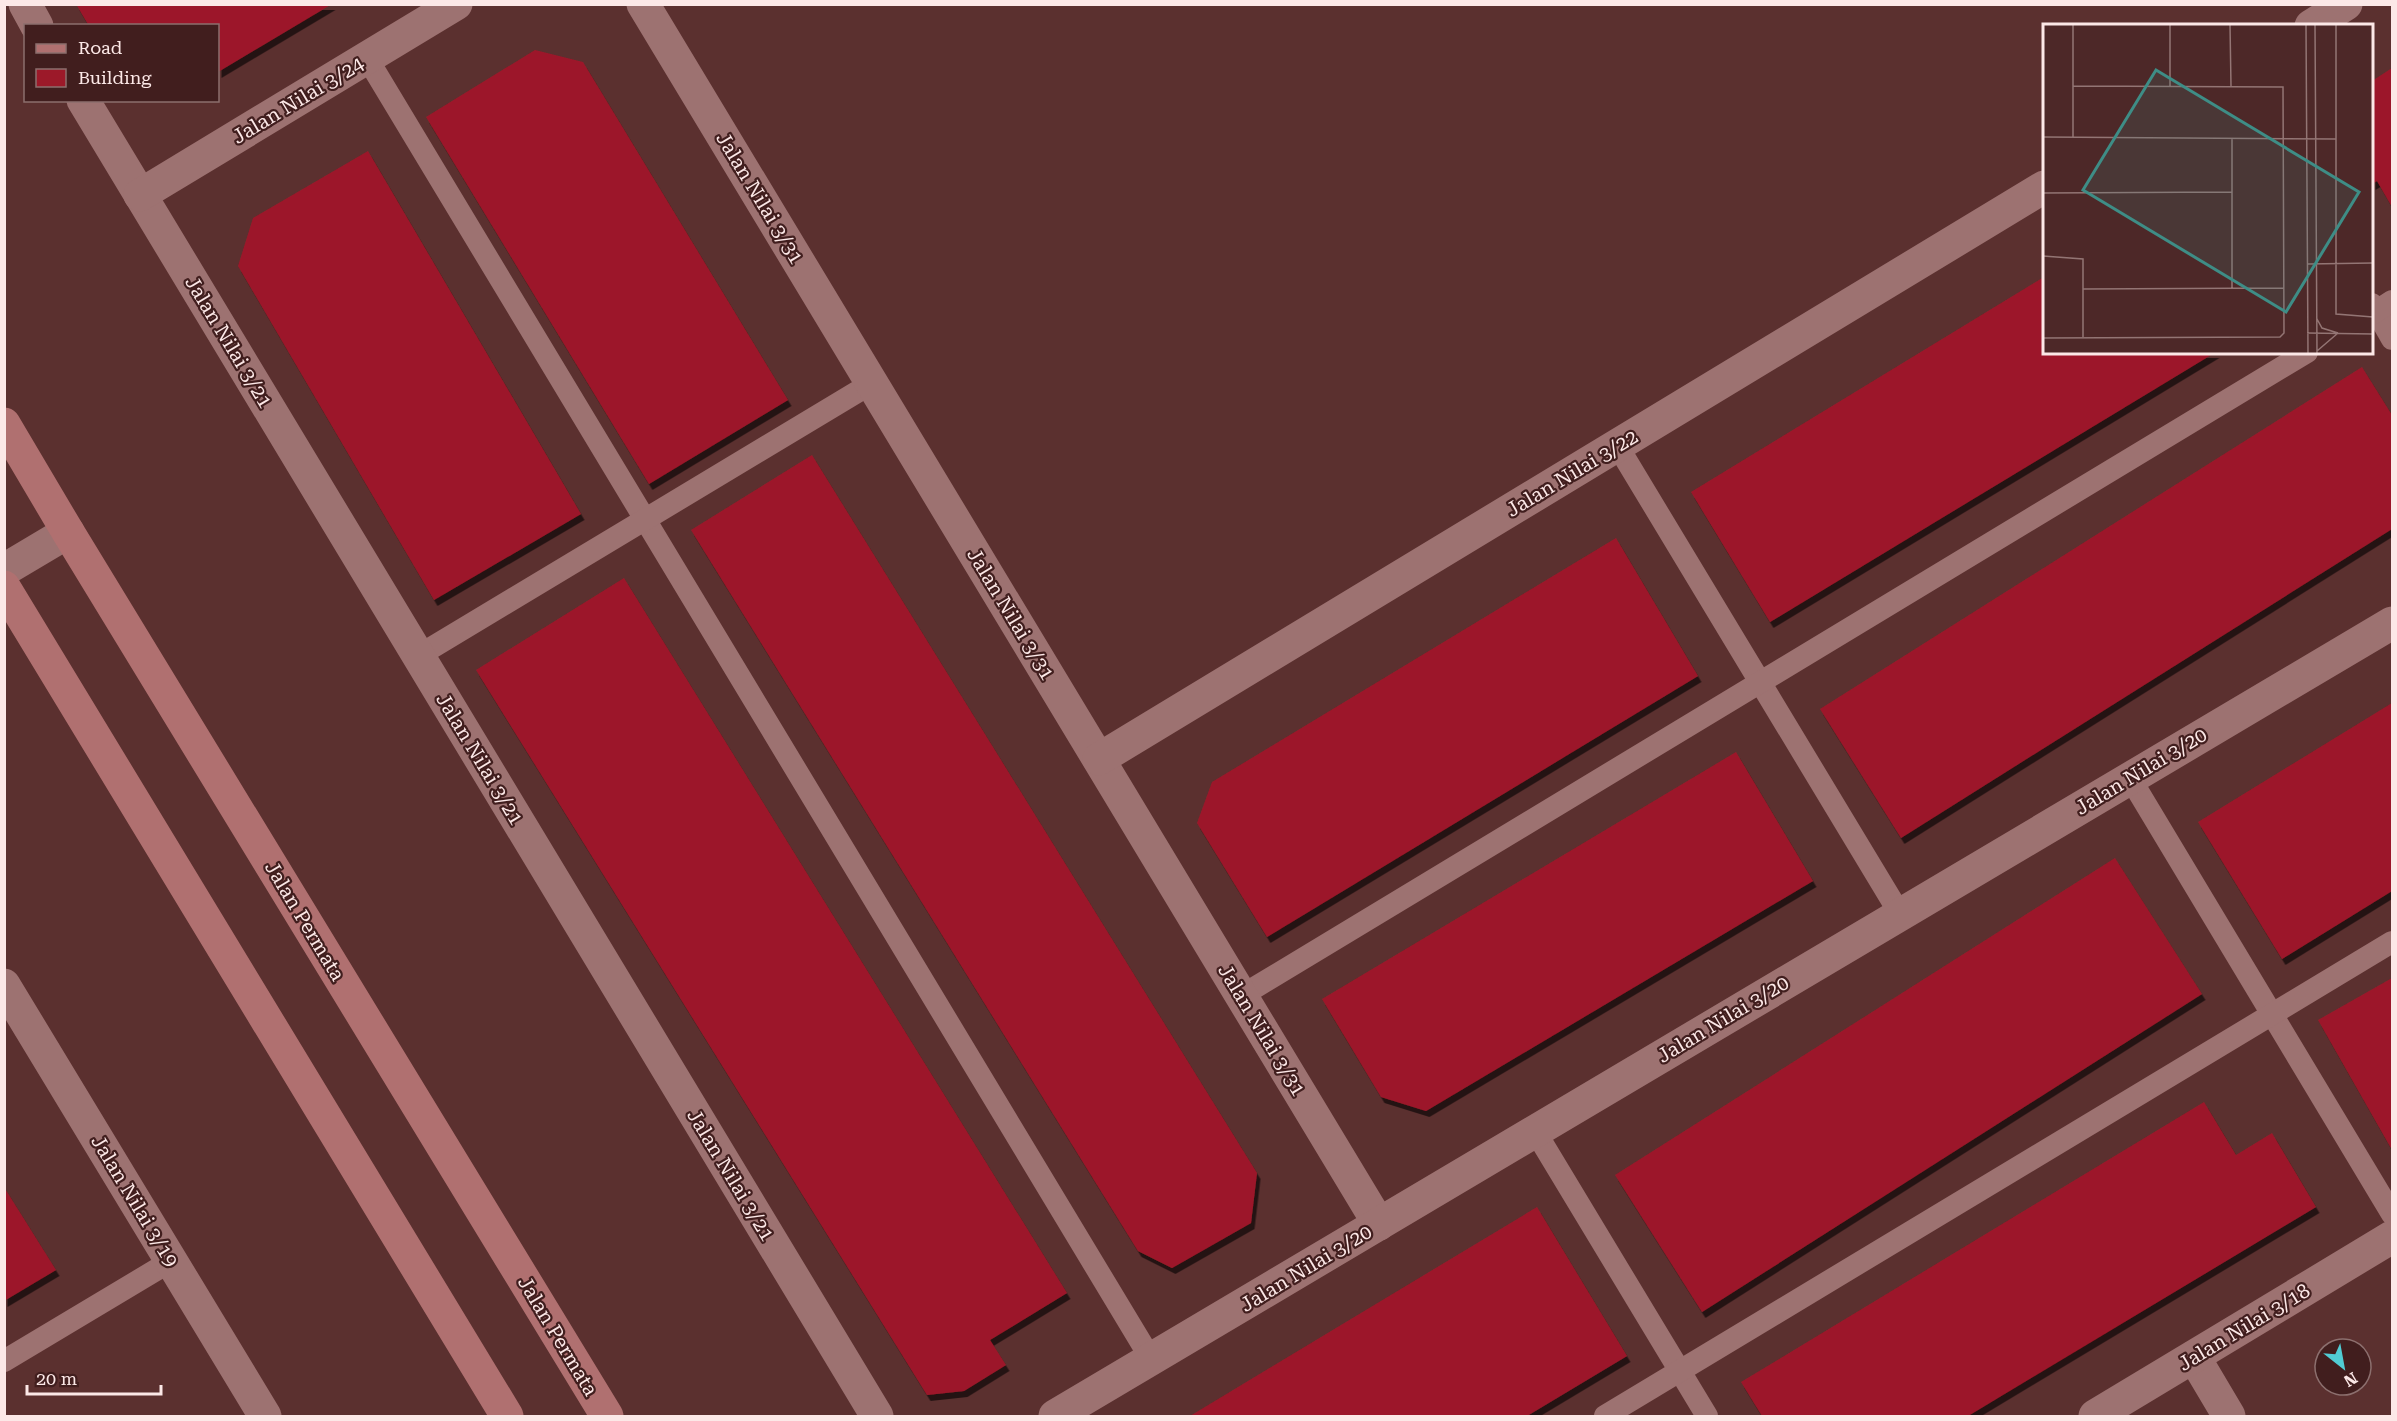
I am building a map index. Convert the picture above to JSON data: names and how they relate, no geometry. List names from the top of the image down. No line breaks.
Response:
{"streets":{"main road":["Jalan Permata"],"street":["Jalan Nilai 3/24","Jalan Nilai 3/31","Jalan Nilai 3/21","Jalan Nilai 3/22","Jalan Nilai 3/20","Jalan Nilai 3/19","Jalan Nilai 3/18"]},"crossings":[["Jalan Nilai 3/24","Jalan Nilai 3/21"],["Jalan Nilai 3/31","Jalan Nilai 3/22"],["Jalan Nilai 3/31","Jalan Nilai 3/20"]],"legend":["Road","Building"],"scale_bar":"20 m","north":"bottom right"}
